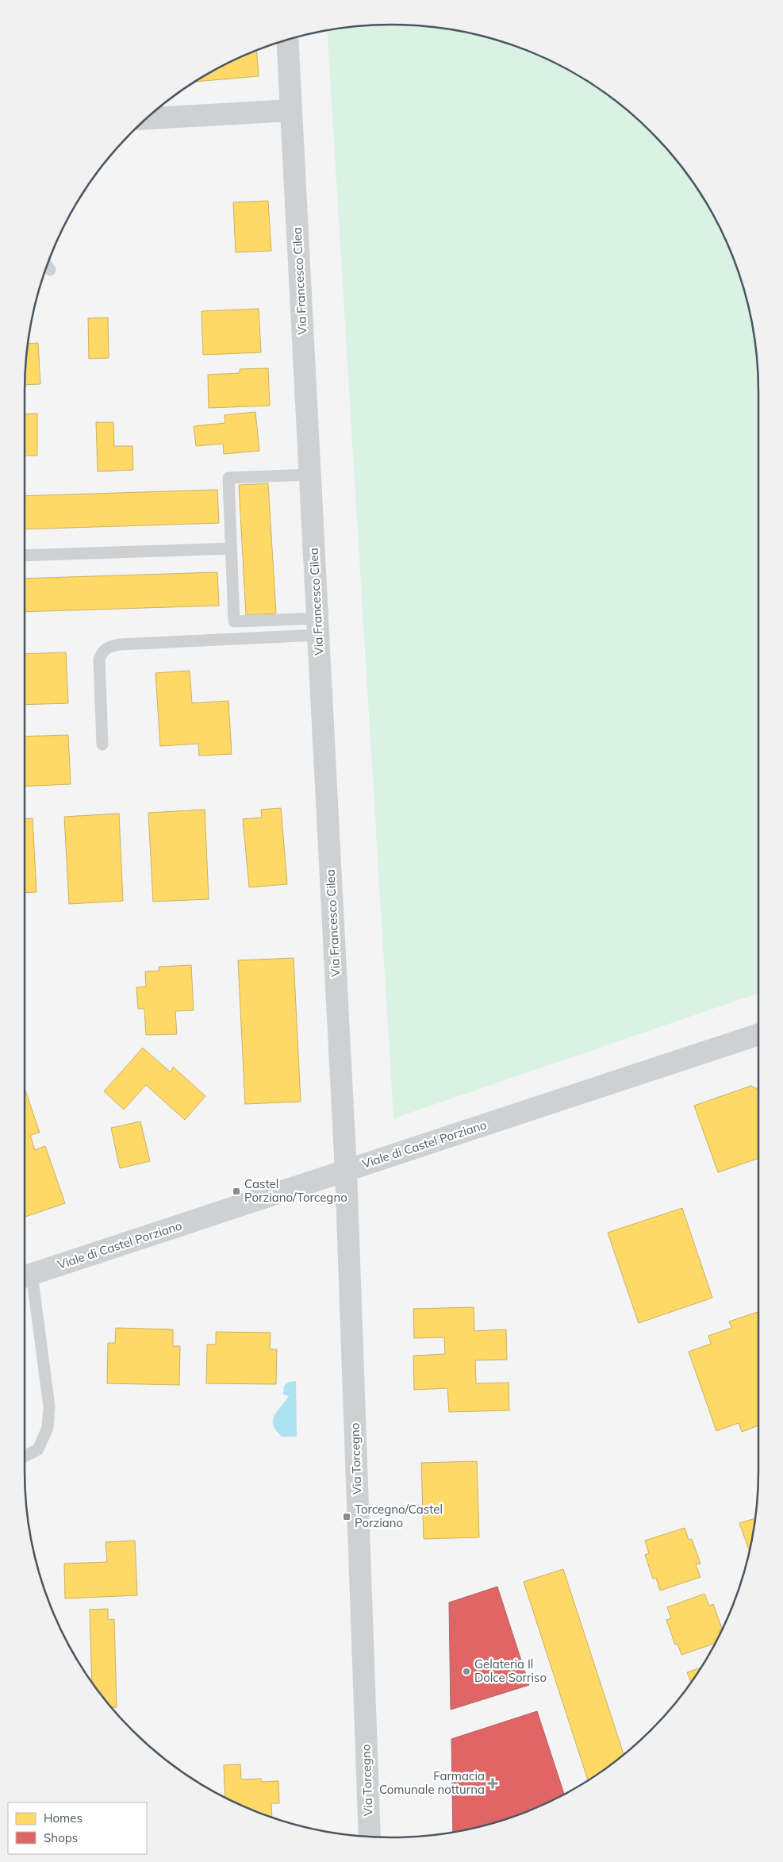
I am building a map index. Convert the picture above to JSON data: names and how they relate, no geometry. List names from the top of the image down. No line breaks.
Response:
{"streets":{"street":["Via Francesco Cilea","Viale di Castel Porziano","Via Torcegno"]},"crossings":[["Via Francesco Cilea","Viale di Castel Porziano"],["Via Francesco Cilea","Via Torcegno"],["Viale di Castel Porziano","Via Torcegno"]],"places":{"transit":["Castel Porziano/Torcegno","Torcegno/Castel Porziano"],"other":["Gelateria Il Dolce Sorriso"],"health":["Farmacia Comunale notturna"]},"legend":["Homes","Shops"]}
